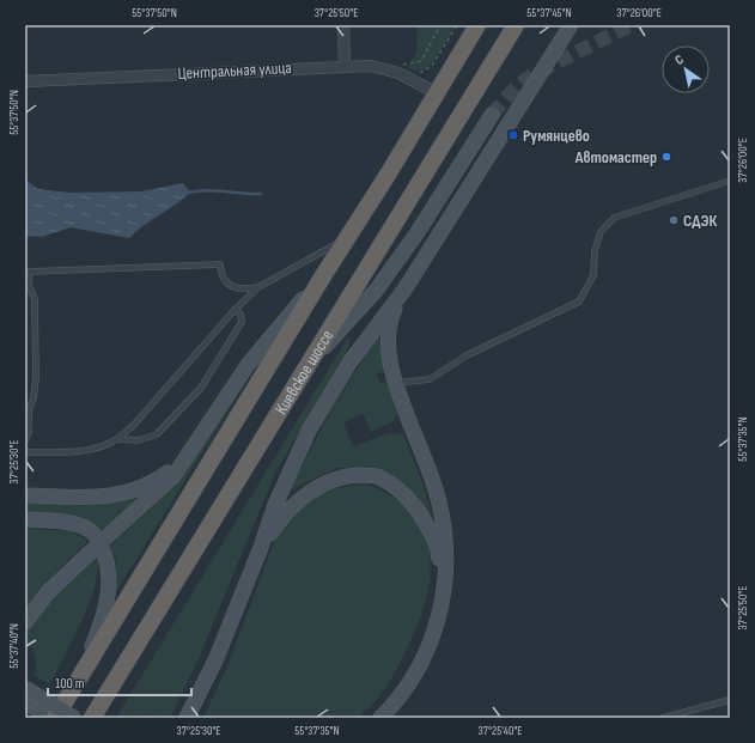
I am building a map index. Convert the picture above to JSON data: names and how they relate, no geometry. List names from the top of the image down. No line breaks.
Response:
{"streets":{"highway":["Киевское шоссе"],"street":["Центральная улица"]},"crossings":[["Центральная улица","Киевское шоссе"]],"places":{"transit":["Румянцево"],"other":["Автомастер","СДЭК"]},"scale_bar":"100 m","north":"top left","coordinates":["55°37'50\"N","37°25'50\"E","55°37'45\"N","37°26'00\"E","55°37'35\"N","37°25'30\"E","55°37'40\"N","37°25'40\"E"]}
